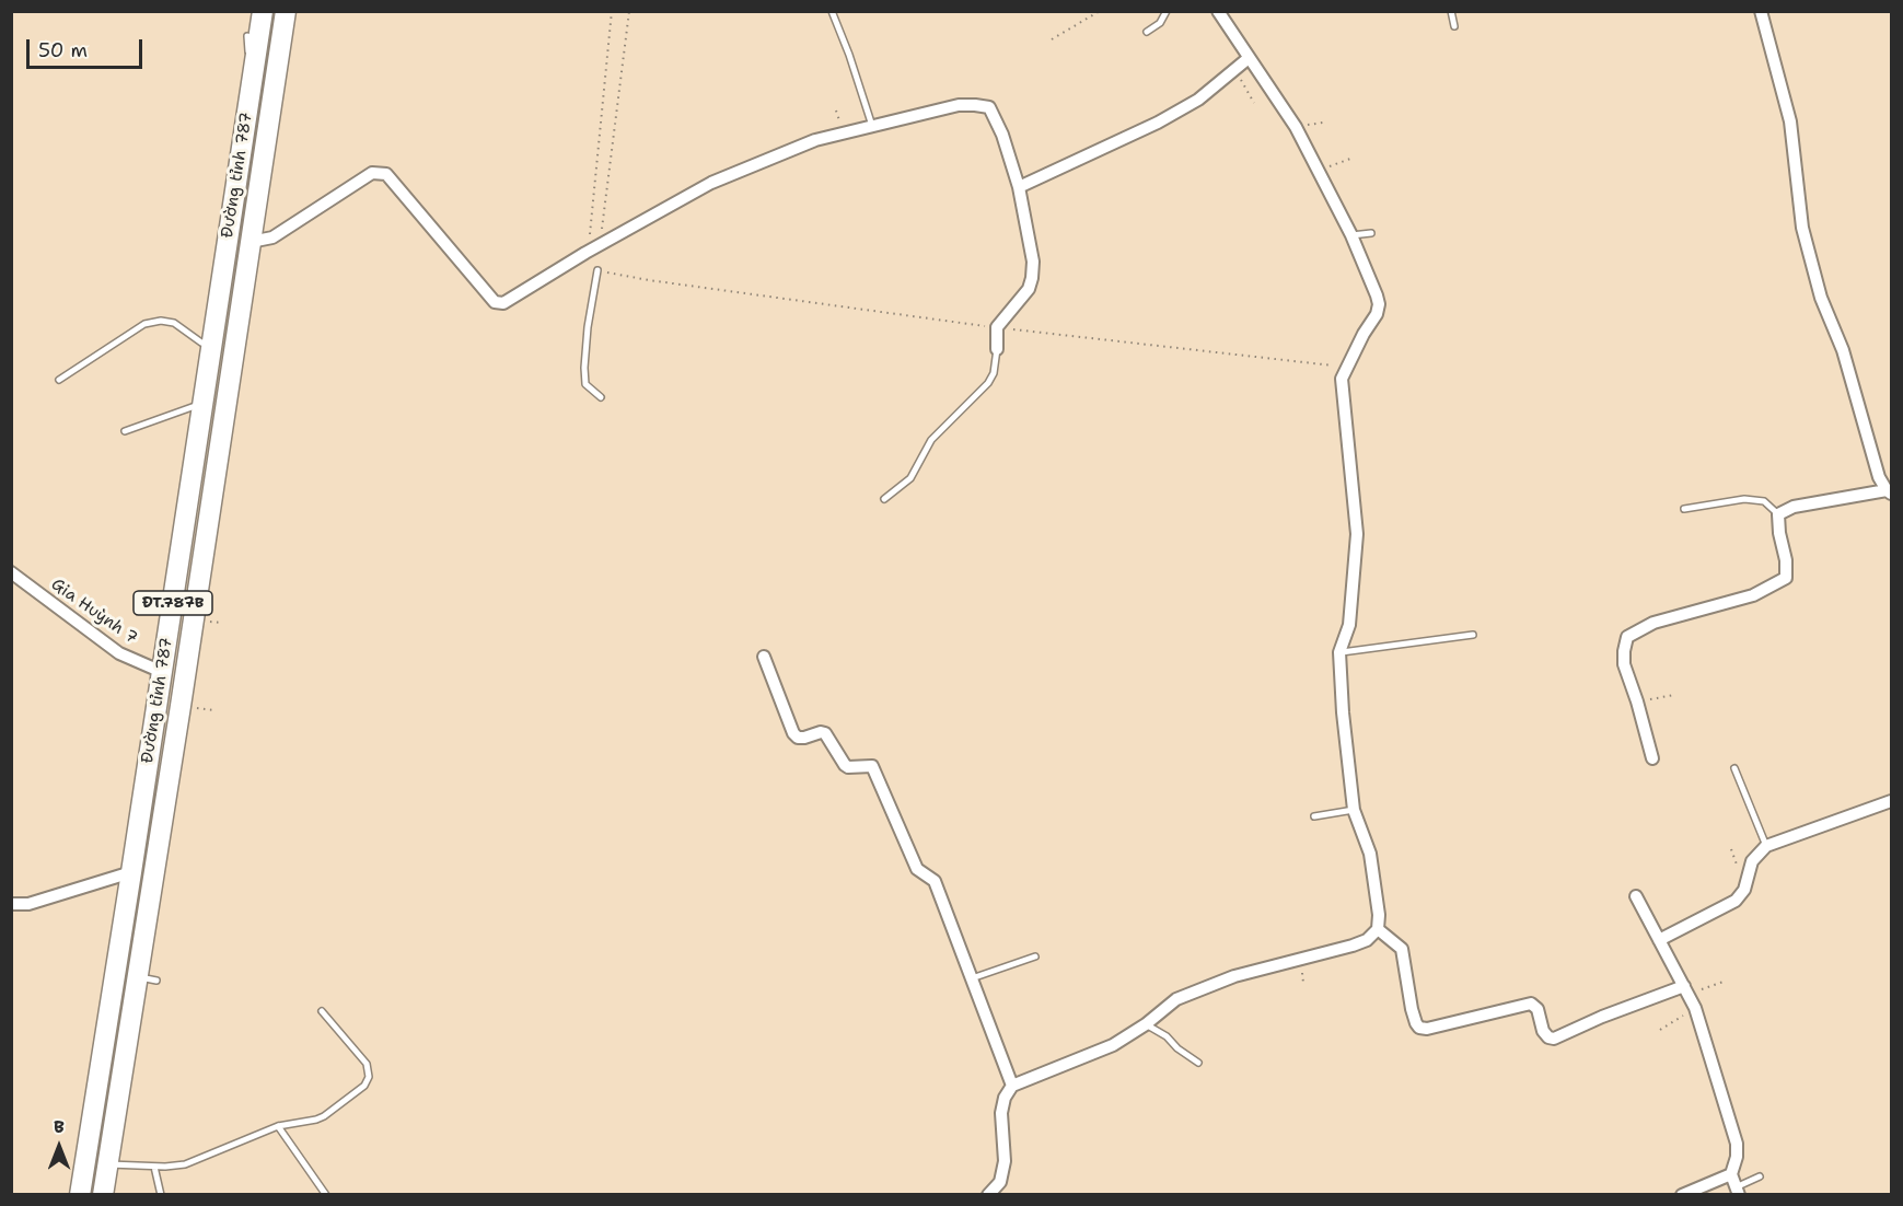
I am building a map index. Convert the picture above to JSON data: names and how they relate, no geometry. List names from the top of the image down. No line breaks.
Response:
{"streets":{"main road":["Đường tỉnh 787","ĐT.787B"],"street":["Gia Huỳnh 7"]},"crossings":[["Đường tỉnh 787","Gia Huỳnh 7"]],"scale_bar":"50 m","north":"top"}
